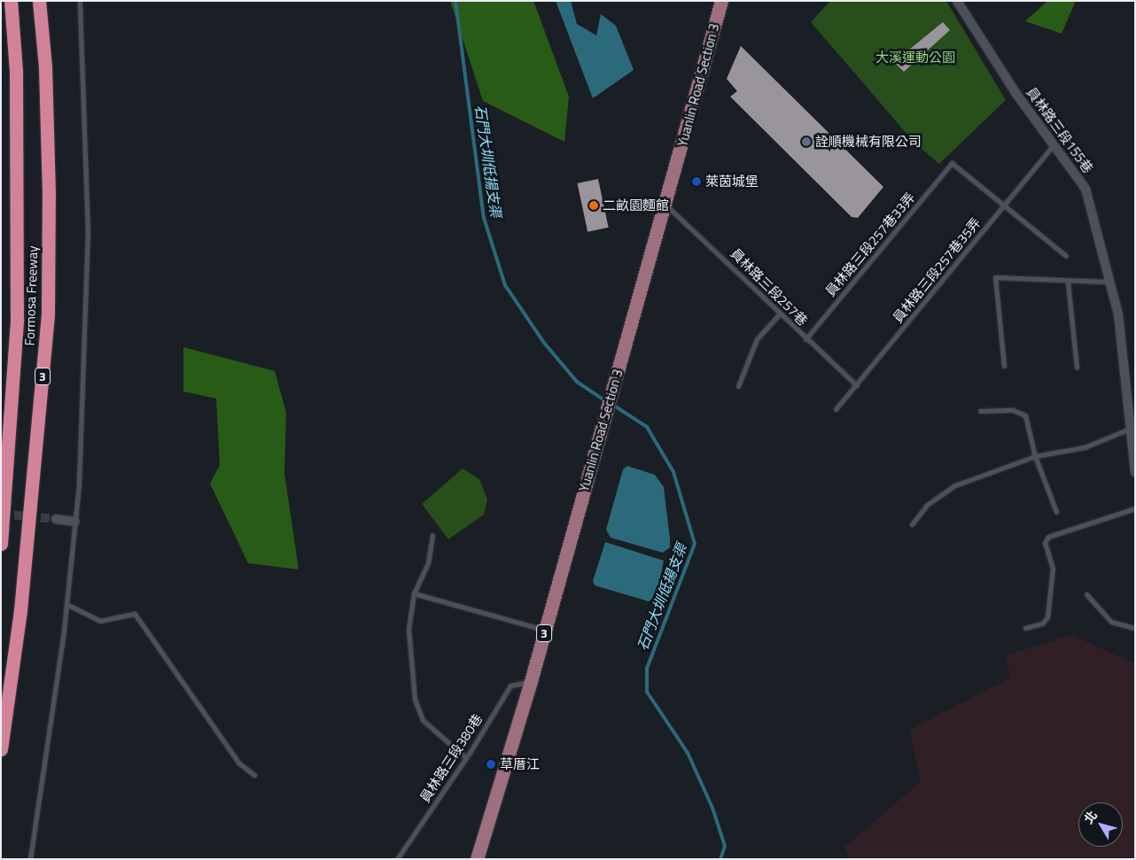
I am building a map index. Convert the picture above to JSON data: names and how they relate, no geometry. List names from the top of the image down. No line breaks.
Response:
{"streets":{"highway":["Formosa Freeway","3"],"main road":["Yuanlin Road Section 3"],"street":["員林路三段155巷"],"lane":["員林路三段257巷33弄","員林路三段257巷35弄","員林路三段257巷","員林路三段380巷"]},"crossings":[["Yuanlin Road Section 3","員林路三段257巷"],["Yuanlin Road Section 3","員林路三段380巷"],["員林路三段155巷","員林路三段257巷35弄"],["員林路三段257巷33弄","員林路三段257巷35弄"],["員林路三段257巷33弄","員林路三段257巷"],["員林路三段257巷35弄","員林路三段257巷"]],"water":["石門大圳低揚支渠"],"parks":["大溪運動公園"],"places":["詮順機械有限公司","萊茵城堡","二畝園麵館","草厝江"],"north":"top left"}
